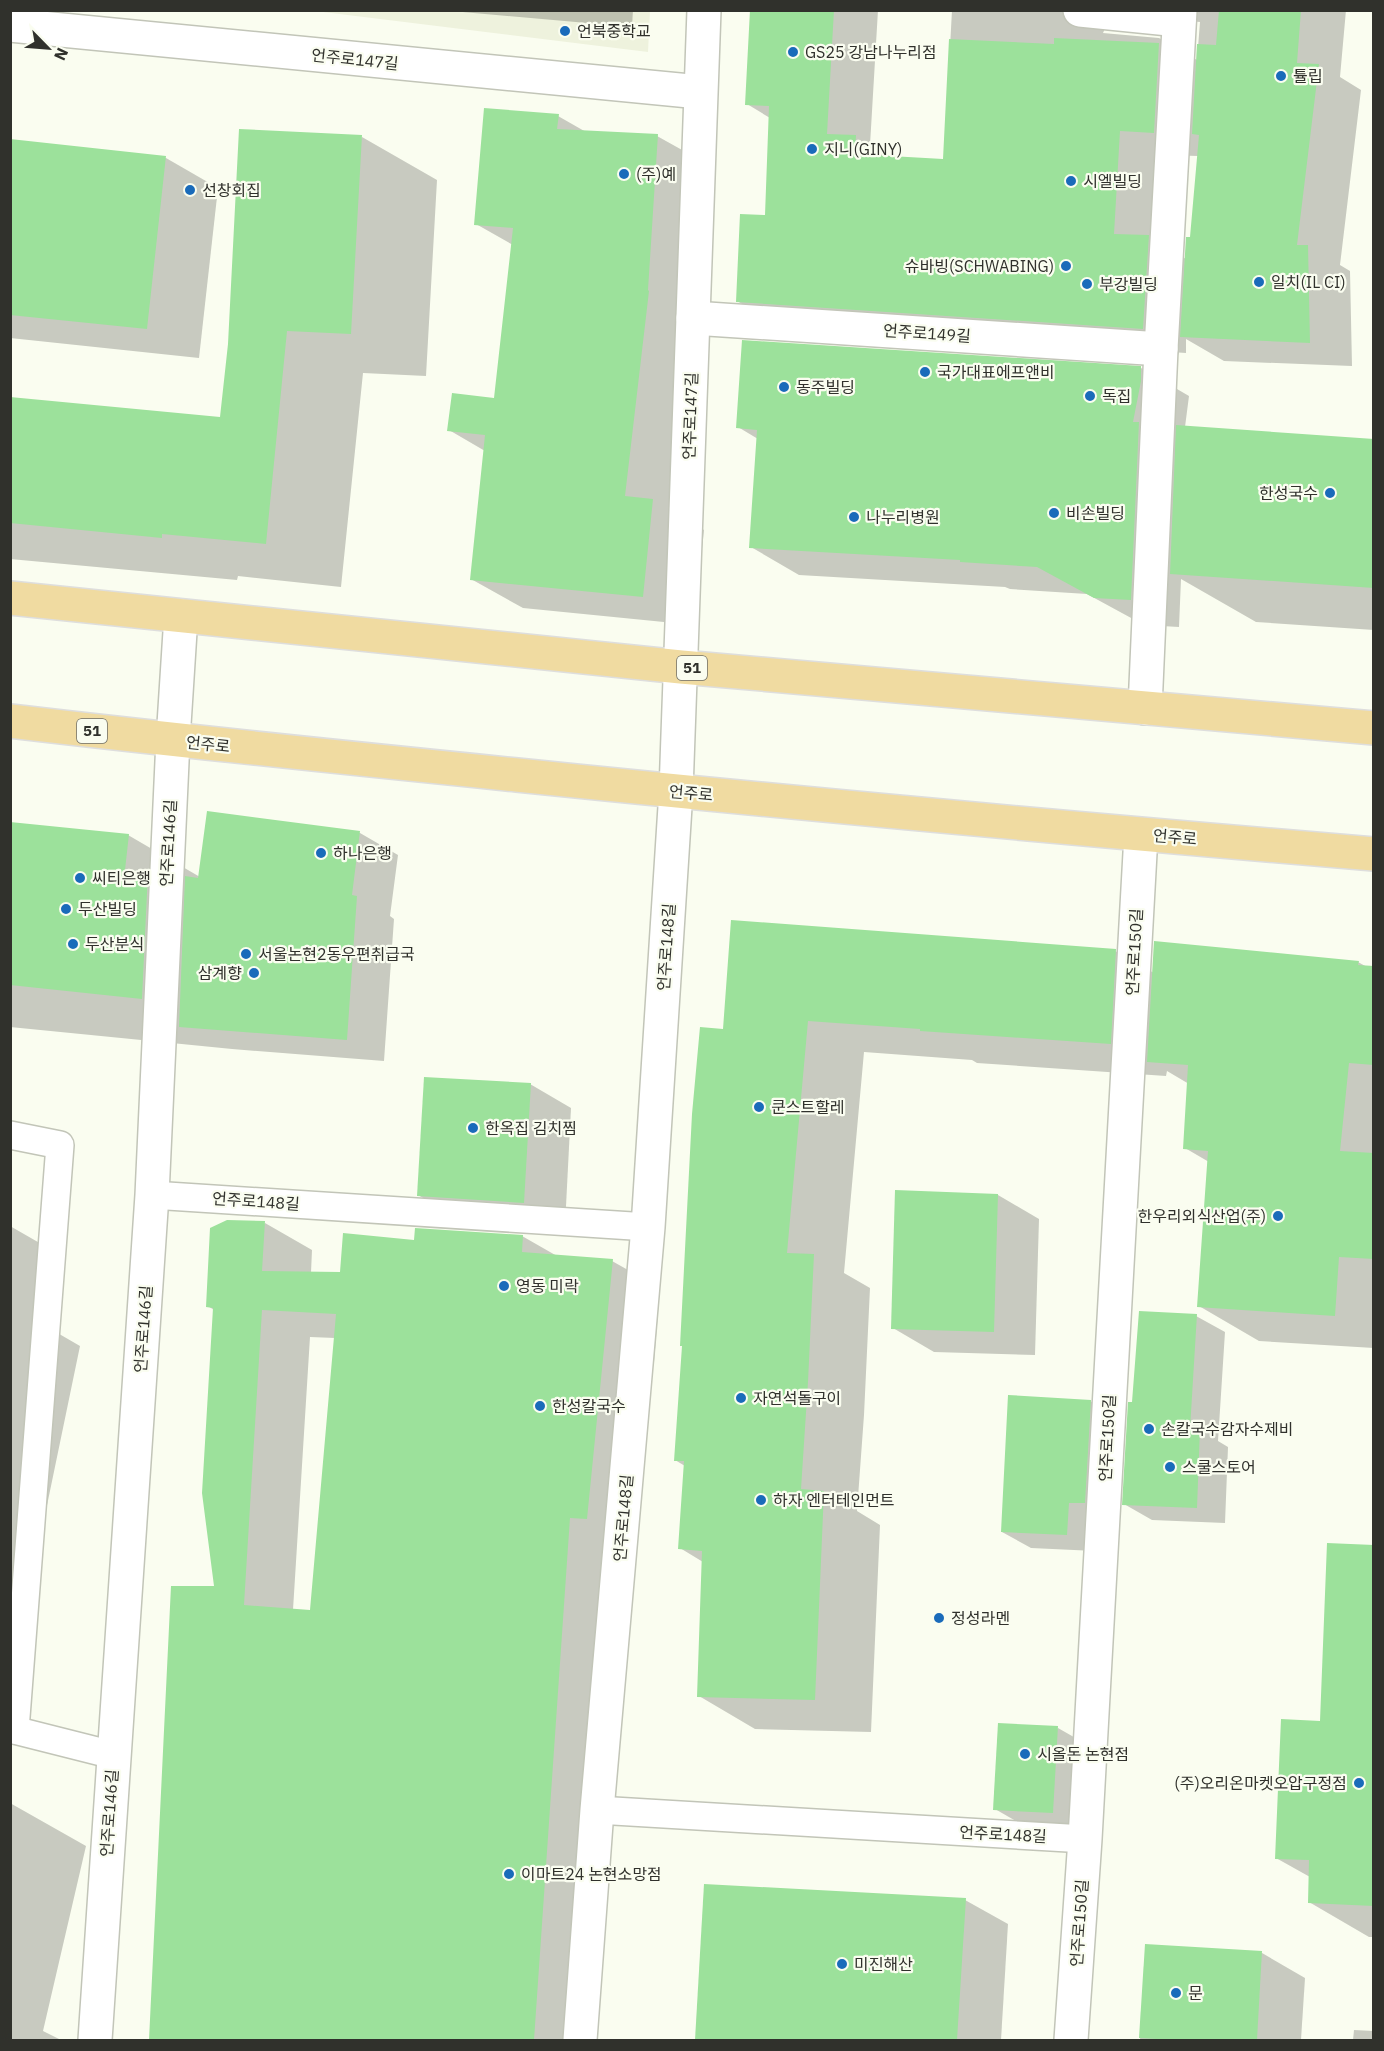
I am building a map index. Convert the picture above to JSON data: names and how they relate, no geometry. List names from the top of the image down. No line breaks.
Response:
{"streets":{"main road":["51","언주로"],"street":["언주로147길","언주로149길","언주로146길","언주로148길","언주로150길"]},"crossings":[["언주로147길","언주로149길"],["언주로147길","51"],["언주로147길","언주로148길"],["51","언주로146길"],["51","언주로148길"],["언주로","언주로146길"],["언주로","언주로148길"],["언주로","언주로150길"],["언주로146길","언주로148길"],["언주로148길","언주로150길"]],"places":["언북중학교","GS25 강남나누리점","튤립","지니(GINY)","(주)예","시엘빌딩","선창회집","슈바빙(SCHWABING)","일치(IL CI)","부강빌딩","국가대표에프앤비","동주빌딩","독집","한성국수","비손빌딩","나누리병원","하나은행","씨티은행","두산빌딩","두산분식","서울논현2동우편취급국","삼계향","쿤스트할레","한옥집 김치찜","한우리외식산업(주)","영동 미락","자연석돌구이","한성칼국수","손칼국수감자수제비","스쿨스토어","하자 엔터테인먼트","정성라멘","시올돈 논현점","(주)오리온마켓오압구정점","이마트24 논현소망점","미진해산","문"],"north":"bottom right"}
